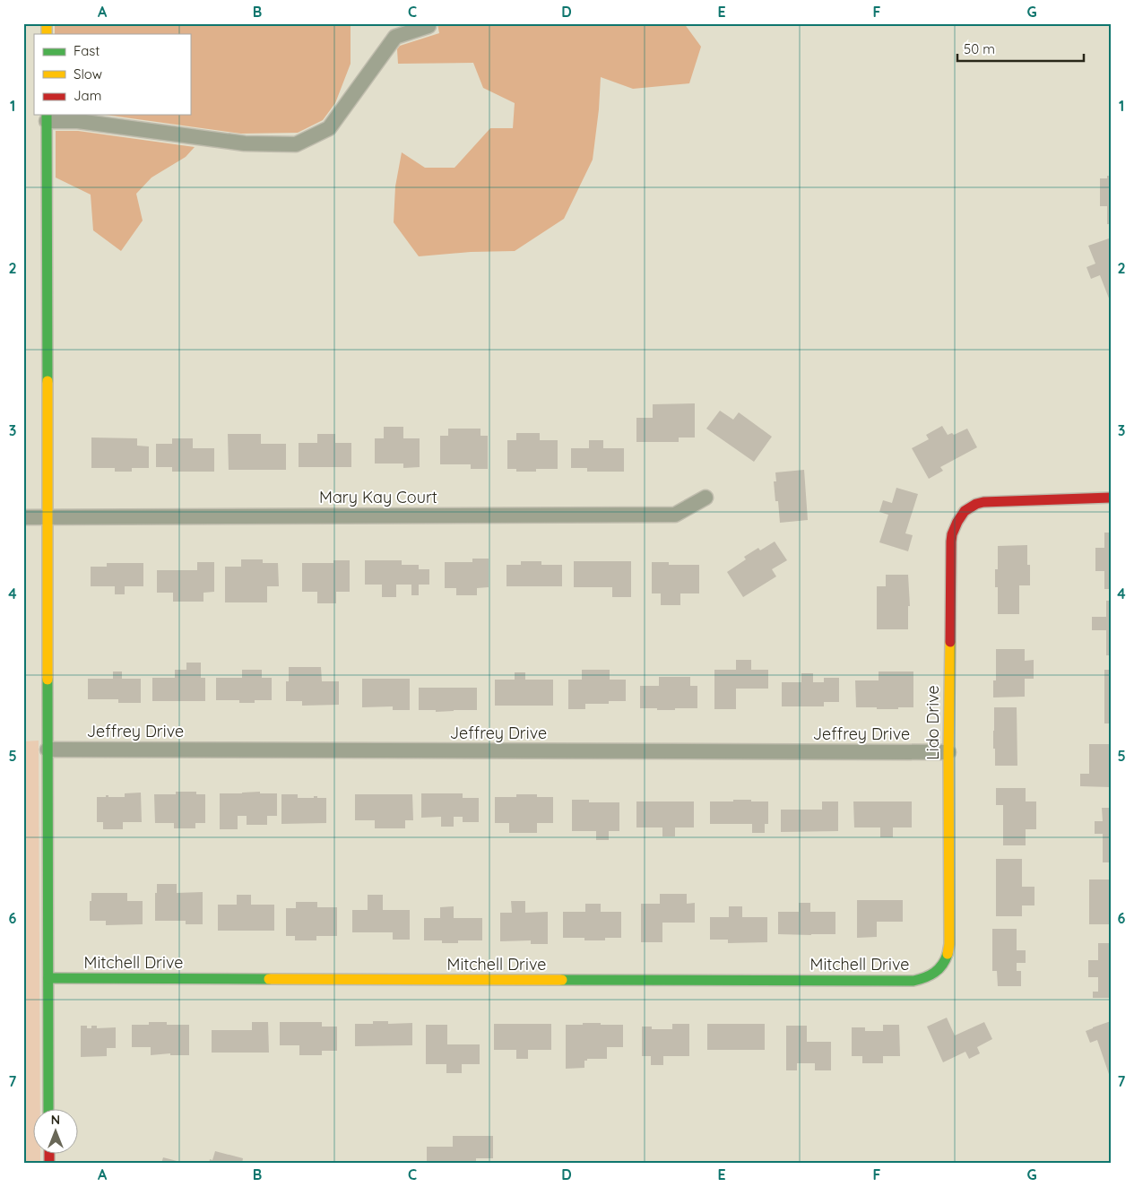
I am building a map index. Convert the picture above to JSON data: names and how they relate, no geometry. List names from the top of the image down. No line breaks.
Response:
{"streets":{"street":["Mary Kay Court","Lido Drive","Jeffrey Drive","Mitchell Drive"]},"crossings":[["Lido Drive","Jeffrey Drive"],["Lido Drive","Mitchell Drive"]],"legend":["Fast","Slow","Jam"],"scale_bar":"50 m","north":"top","grid":{"columns":["A","B","C","D","E","F","G"],"rows":["1","2","3","4","5","6","7"]}}
